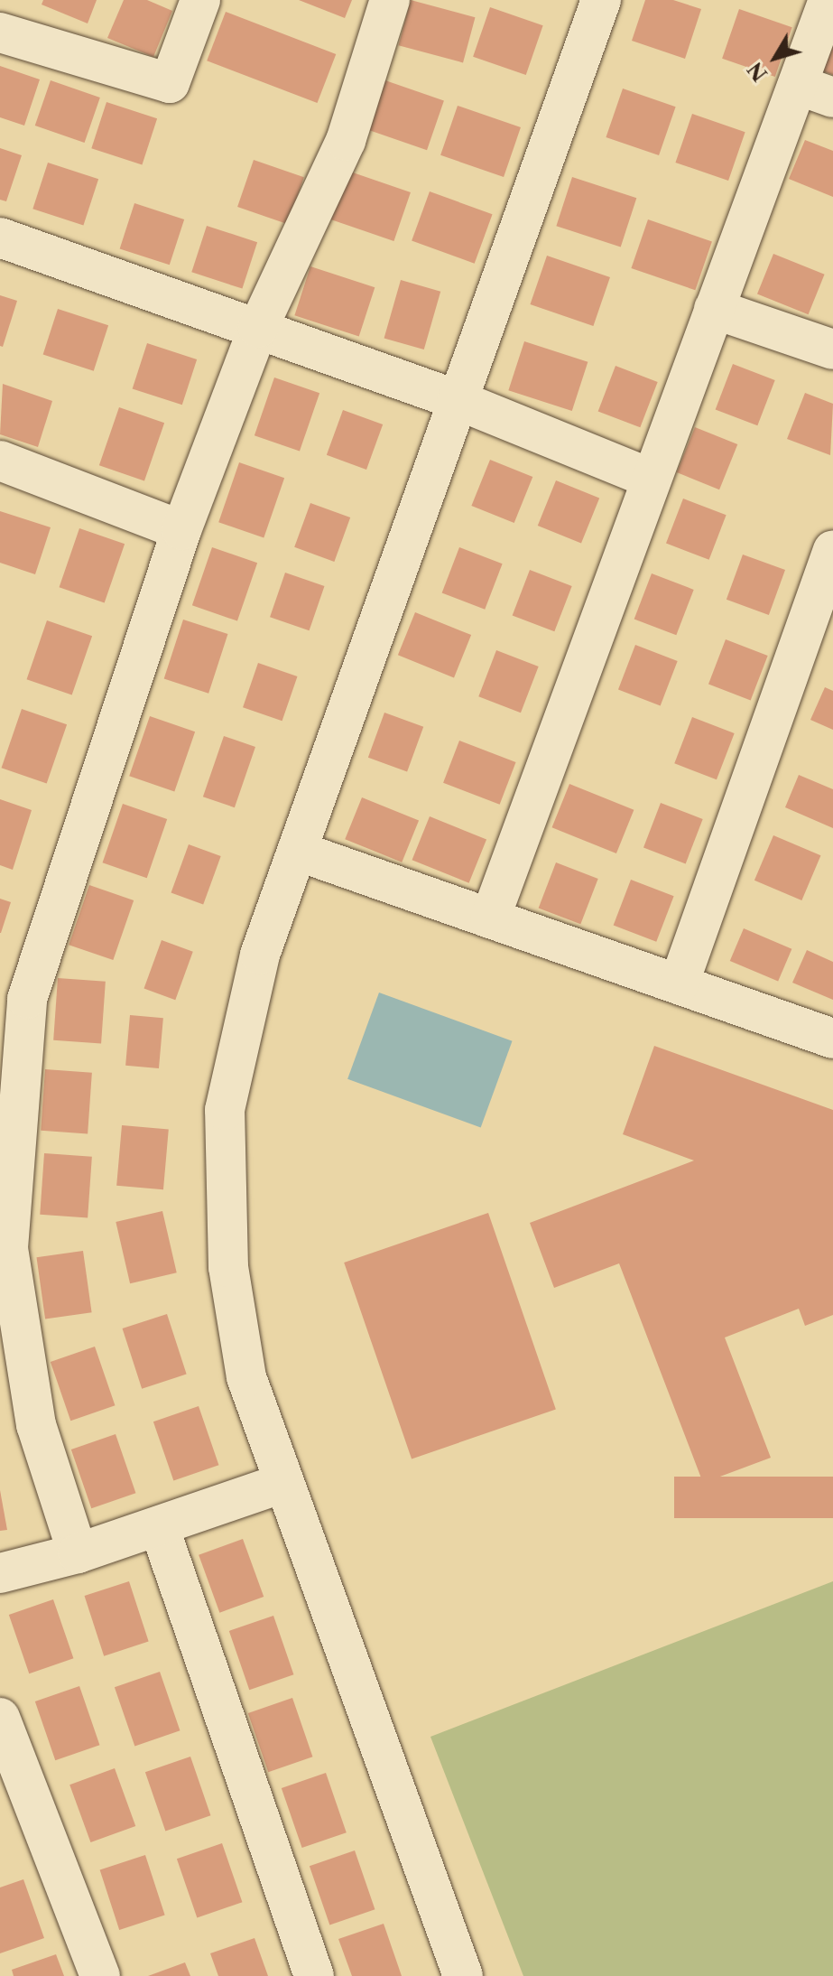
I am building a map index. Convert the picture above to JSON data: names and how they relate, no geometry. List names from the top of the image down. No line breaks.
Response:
{"north":"bottom left"}
